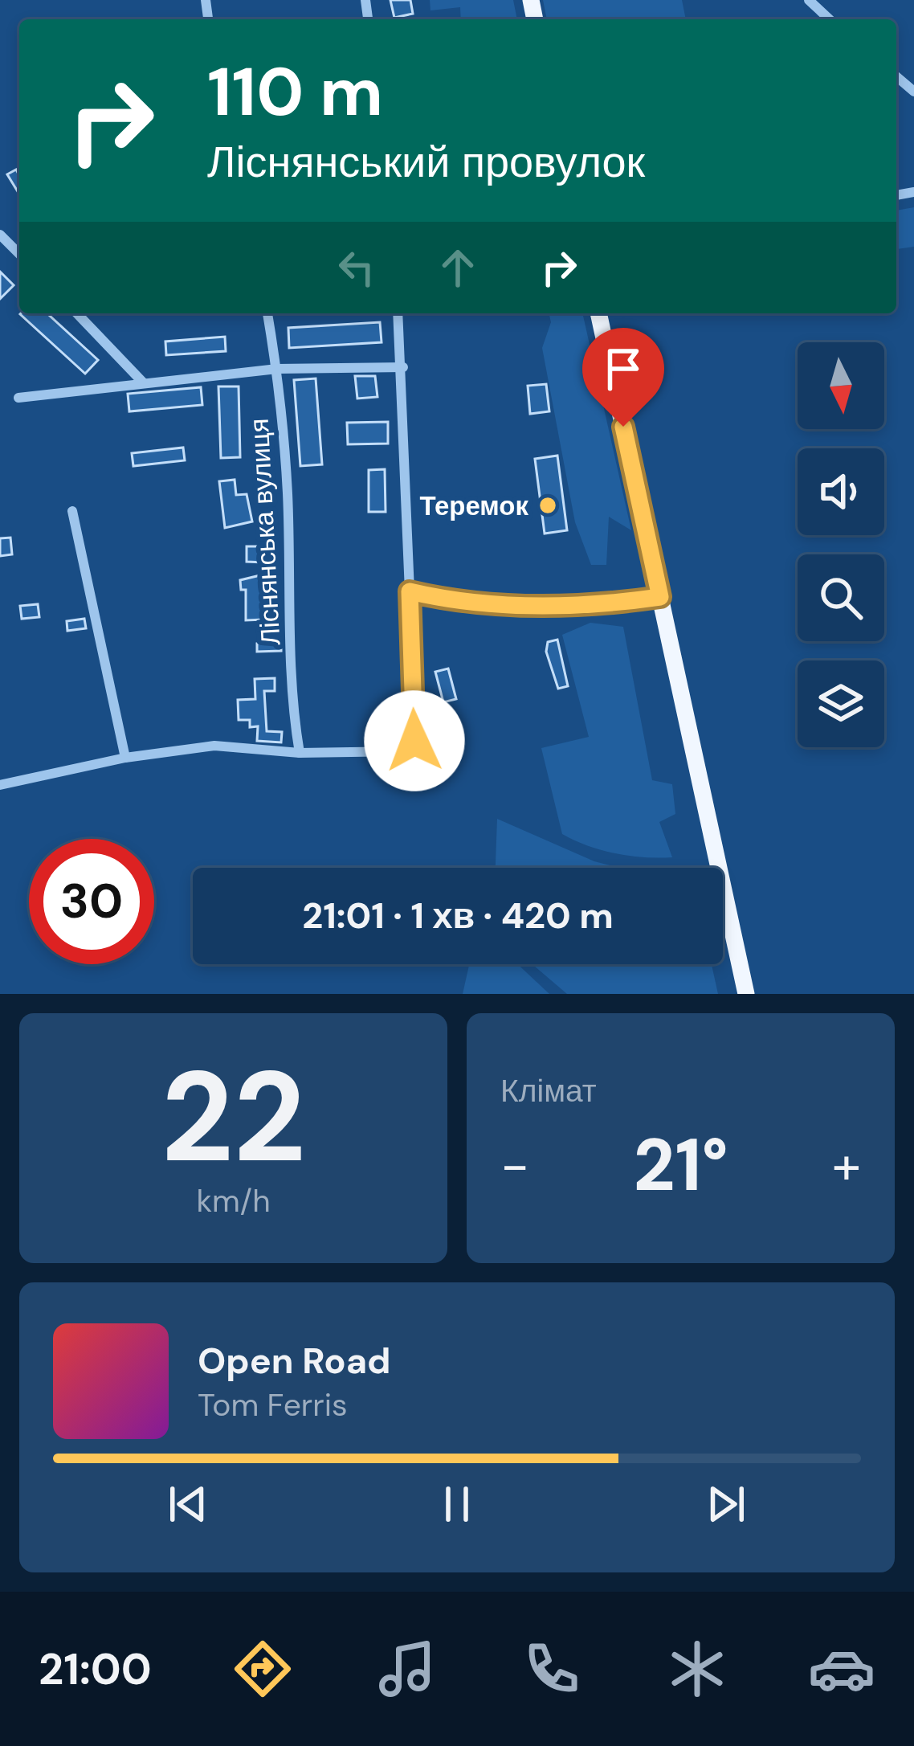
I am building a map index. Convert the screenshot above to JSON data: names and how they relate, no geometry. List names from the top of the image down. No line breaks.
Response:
{"streets":{"street":["Ліснянська вулиця"]},"places":["Теремок"],"north":"bottom","page":{"turn":["110 m","Ліснянський провулок"],"limit":"30","trip":"21:01 · 1 хв · 420 m","tile":[["22","km/h"],"Клімат"],"heat":["−","21°","+"],"song":["Open Road","Tom Ferris"],"tabs":"21:00"}}
